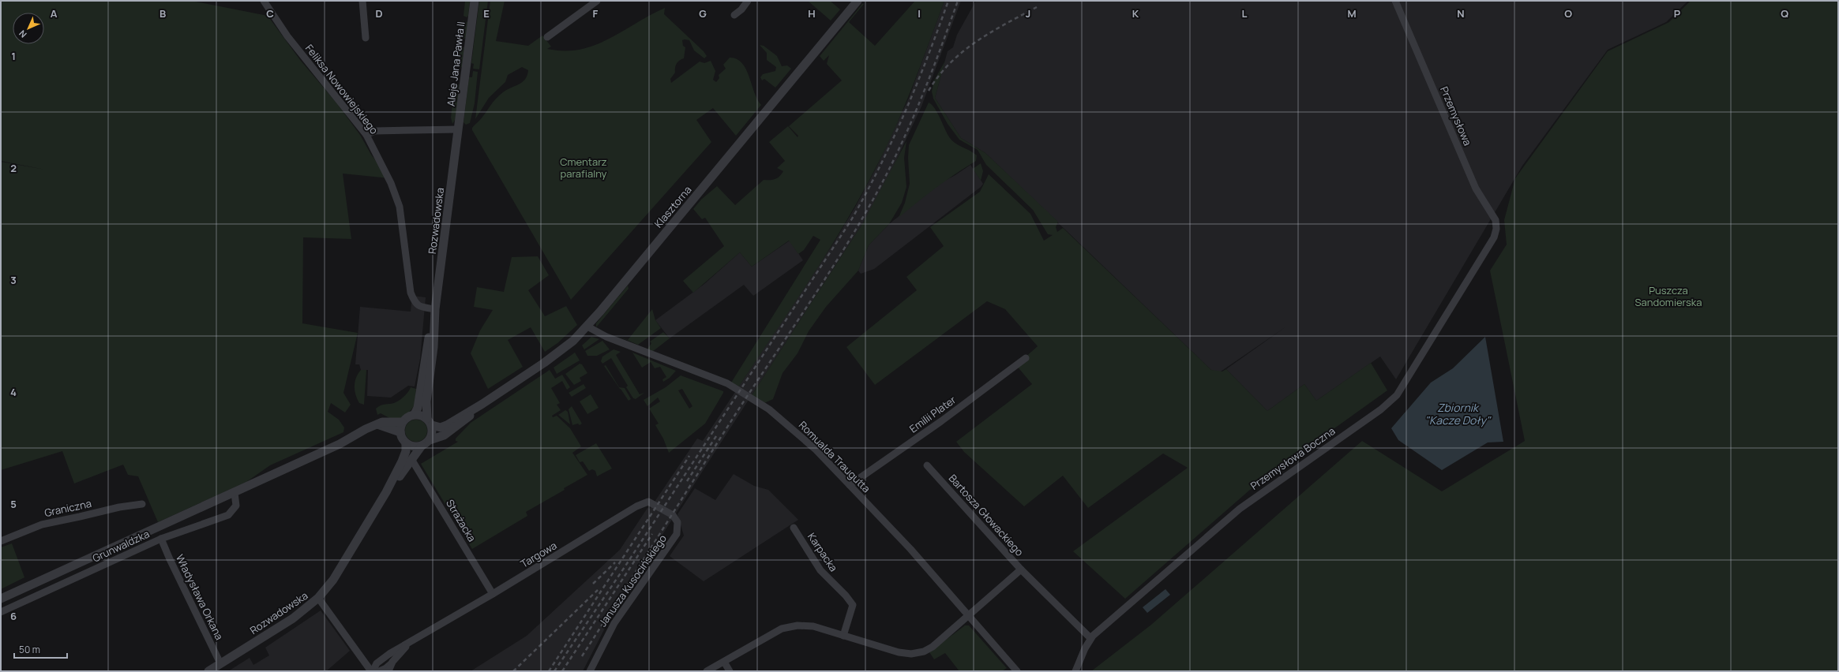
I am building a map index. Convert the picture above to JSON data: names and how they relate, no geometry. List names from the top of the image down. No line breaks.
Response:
{"streets":{"street":["Aleje Jana Pawła II","Feliksa Nowowiejskiego","Przemysłowa","Klasztorna","Rozwadowska","Emilii Plater","Romualda Traugutta","Przemysłowa Boczna","Graniczna","Bartosza Głowackiego","Strażacka","Grunwaldzka","Karpacka","Targowa","Janusza Kusocińskiego","Władysława Orkana"]},"crossings":[["Aleje Jana Pawła II","Rozwadowska"],["Feliksa Nowowiejskiego","Rozwadowska"],["Przemysłowa","Przemysłowa Boczna"],["Klasztorna","Rozwadowska"],["Klasztorna","Romualda Traugutta"],["Rozwadowska","Strażacka"],["Rozwadowska","Władysława Orkana"],["Emilii Plater","Romualda Traugutta"],["Romualda Traugutta","Bartosza Głowackiego"],["Bartosza Głowackiego","Karpacka"],["Strażacka","Targowa"],["Grunwaldzka","Władysława Orkana"],["Targowa","Janusza Kusocińskiego"]],"water":["Zbiornik \"Kacze Doły\""],"parks":["Cmentarz parafialny","Puszcza Sandomierska"],"scale_bar":"50 m","north":"bottom left","grid":{"columns":["A","B","C","D","E","F","G","H","I","J","K","L","M","N","O","P","Q"],"rows":["1","2","3","4","5","6"]}}
